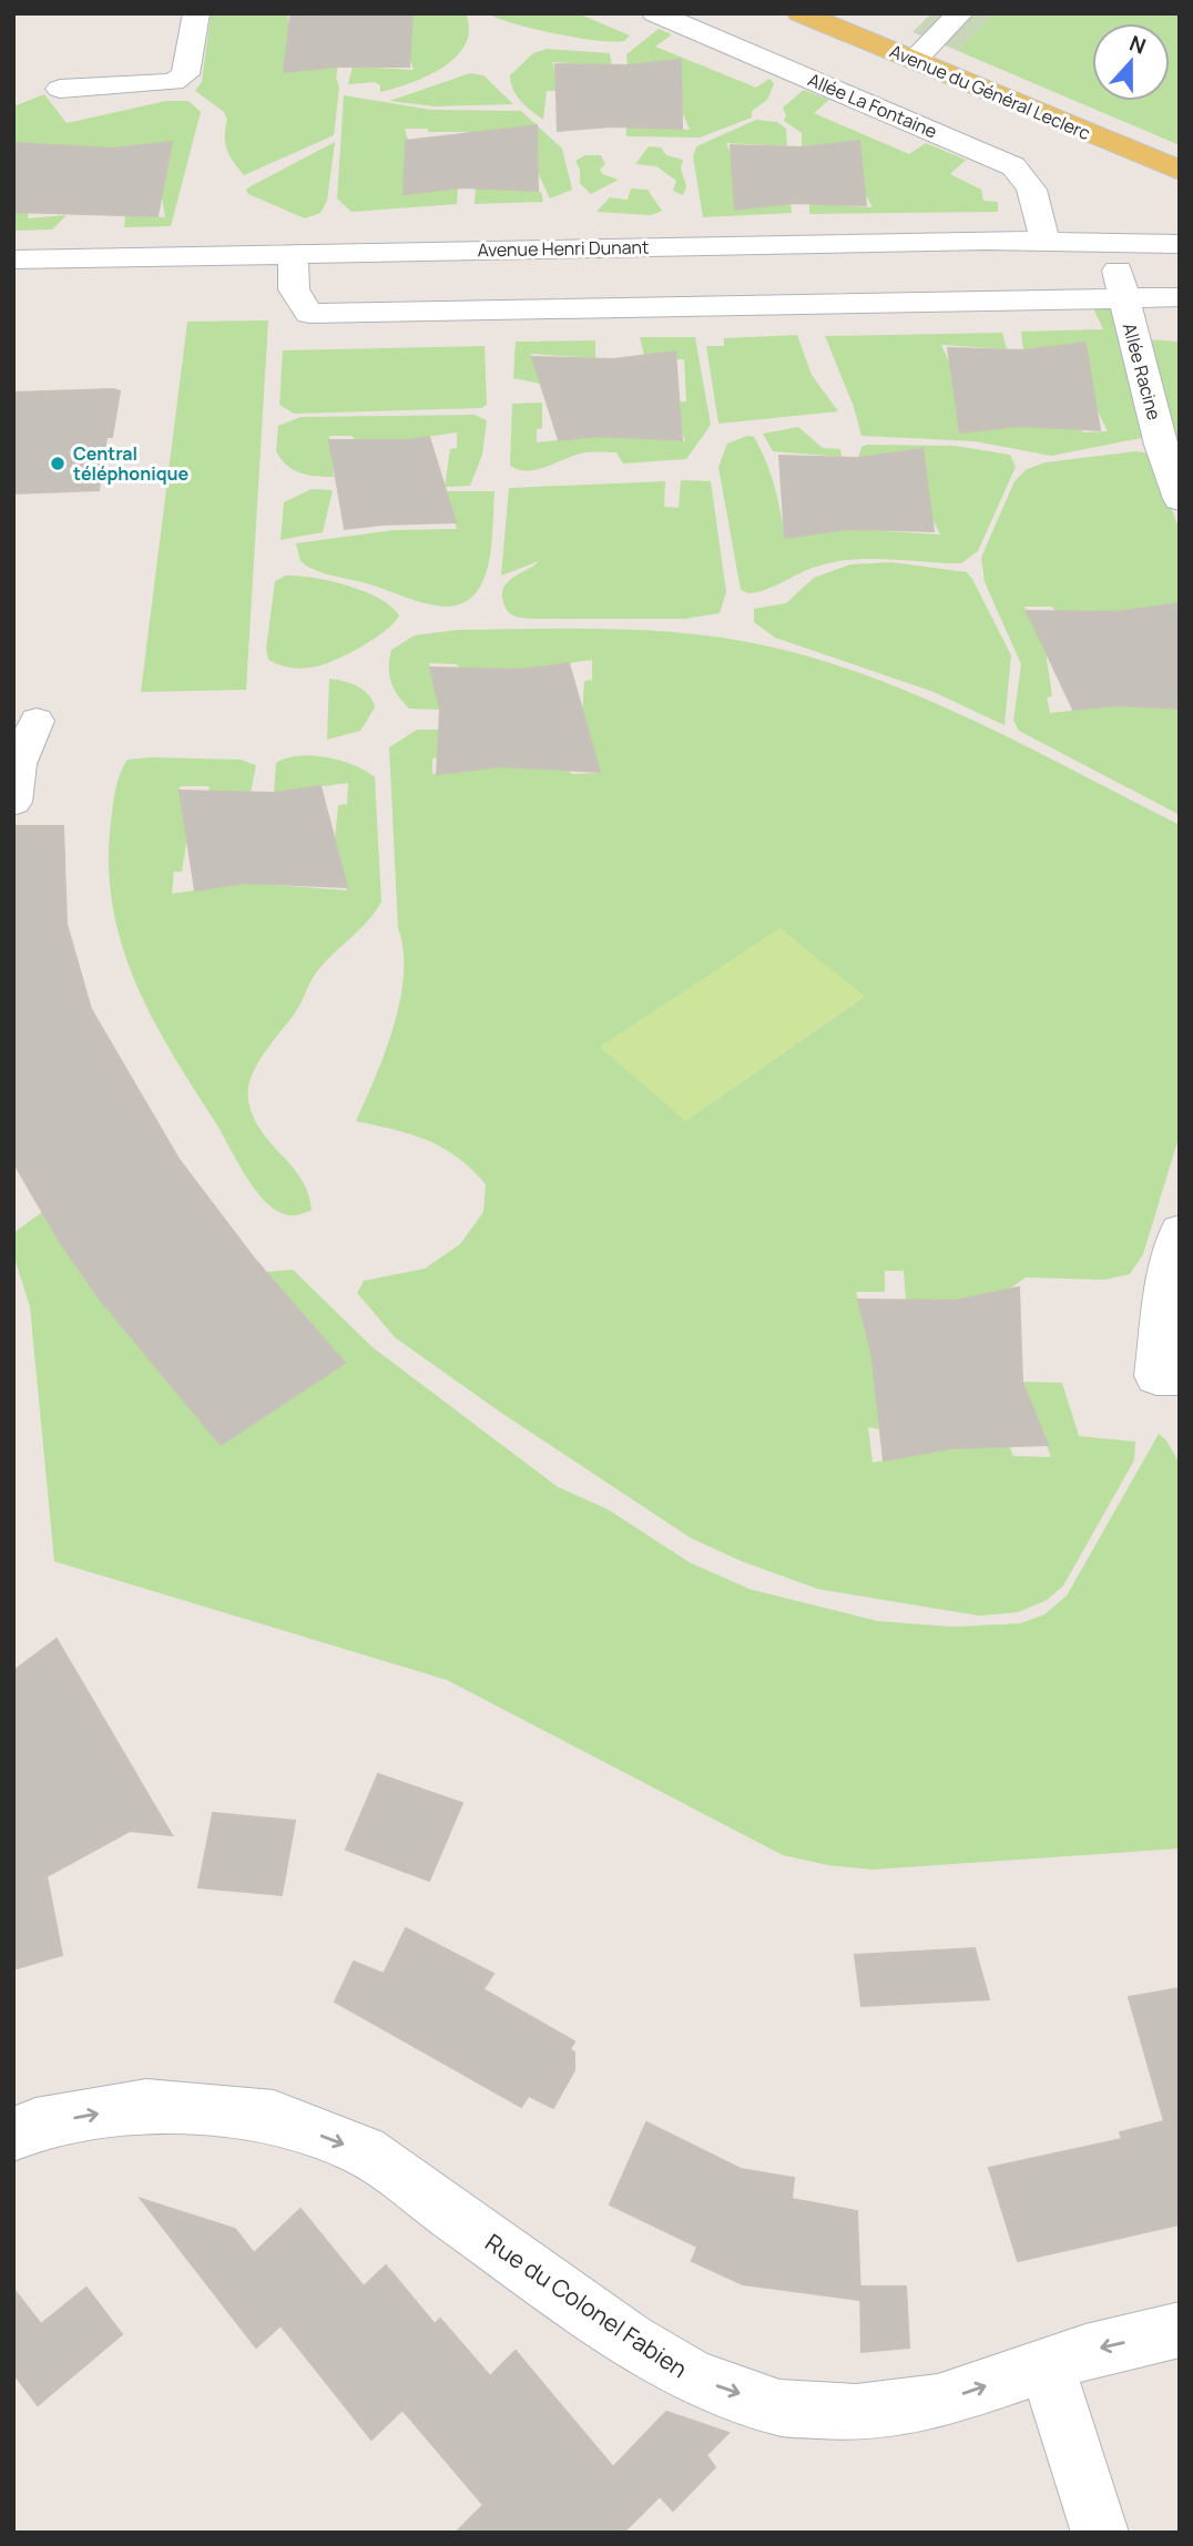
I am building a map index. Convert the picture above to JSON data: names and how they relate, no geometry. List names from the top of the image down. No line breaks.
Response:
{"streets":{"main road":["Avenue du Général Leclerc"],"street":["Allée La Fontaine","Avenue Henri Dunant","Allée Racine","Rue du Colonel Fabien"]},"crossings":[["Allée La Fontaine","Avenue Henri Dunant"],["Avenue Henri Dunant","Allée Racine"]],"places":["Central téléphonique"],"north":"top"}
